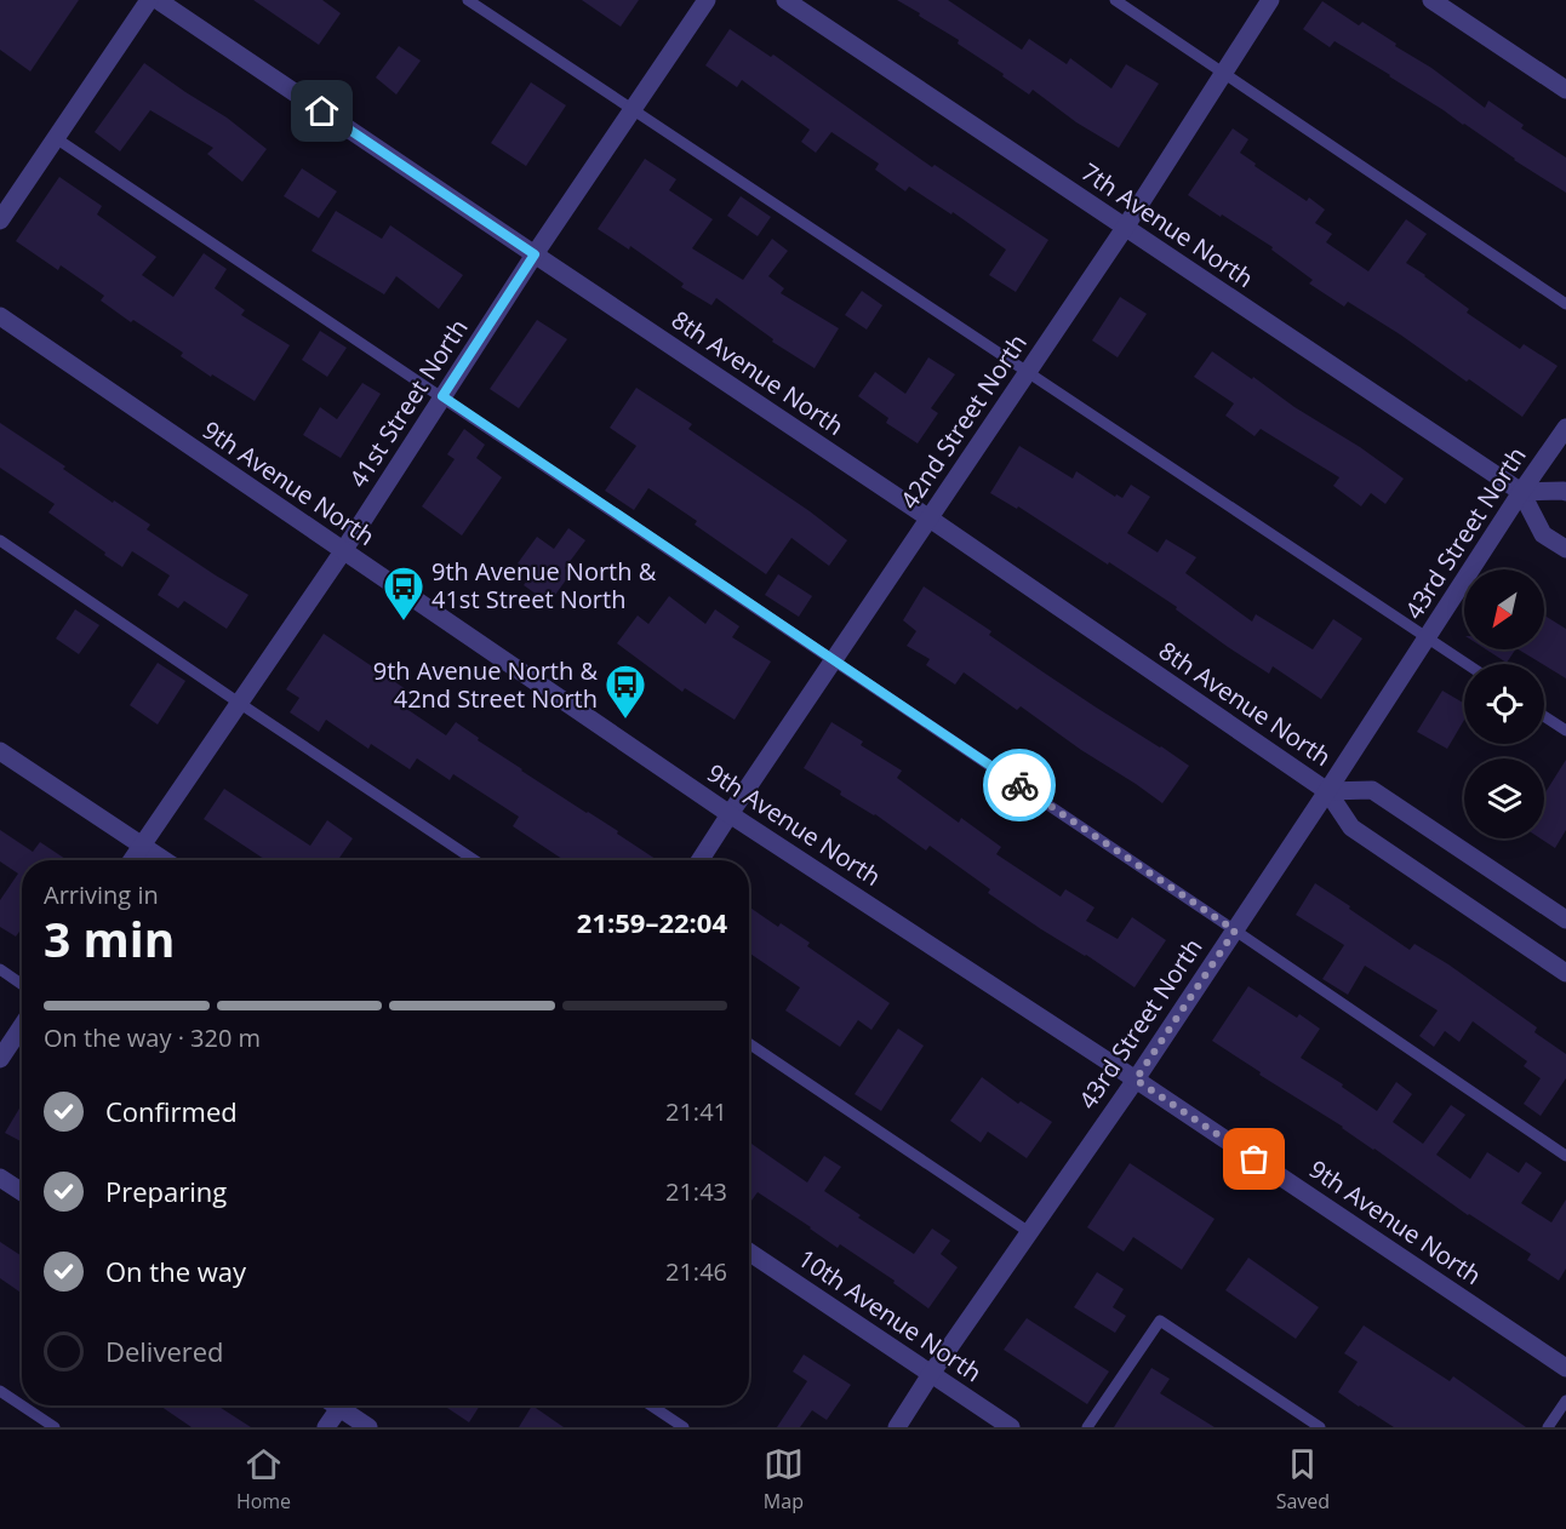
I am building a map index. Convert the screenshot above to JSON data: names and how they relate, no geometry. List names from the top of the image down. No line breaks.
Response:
{"streets":{"street":["7th Avenue North","8th Avenue North","41st Street North","42nd Street North","9th Avenue North","43rd Street North","10th Avenue North"]},"crossings":[["7th Avenue North","42nd Street North"],["7th Avenue North","43rd Street North"],["8th Avenue North","41st Street North"],["8th Avenue North","42nd Street North"],["8th Avenue North","43rd Street North"],["41st Street North","9th Avenue North"],["42nd Street North","9th Avenue North"],["9th Avenue North","43rd Street North"],["43rd Street North","10th Avenue North"]],"places":{"bus stop":["9th Avenue North & 41st Street North","9th Avenue North & 42nd Street North"]},"north":"bottom left","page":{"heading":["3 min","Arriving in","21:59–22:04"],"bar":"On the way · 320 m","list":[["Confirmed","21:41"],["Preparing","21:43"],["On the way","21:46"],"Delivered"],"tabs":["Home","Map","Saved"]}}
